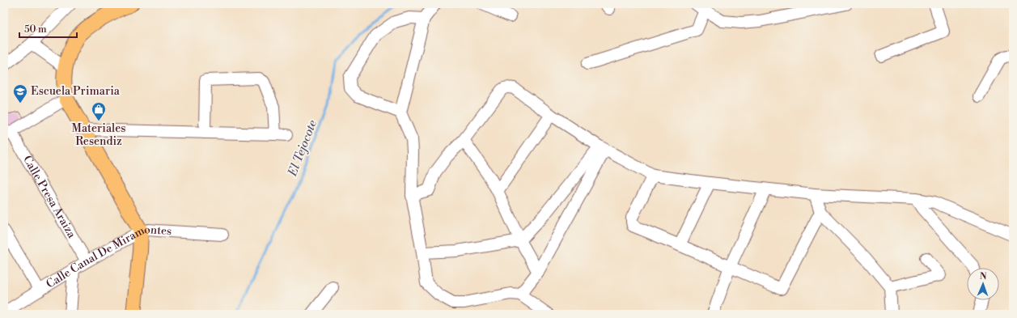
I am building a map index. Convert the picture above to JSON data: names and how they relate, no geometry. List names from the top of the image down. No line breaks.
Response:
{"streets":{"street":["Calle Presa Araiza","Calle Canal De Miramontes"]},"crossings":[["Calle Presa Araiza","Calle Canal De Miramontes"]],"water":["El Tejocote"],"places":{"school or university":["Escuela Primaria"],"shop":["Materiales Resendiz"]},"scale_bar":"50 m","north":"top"}
